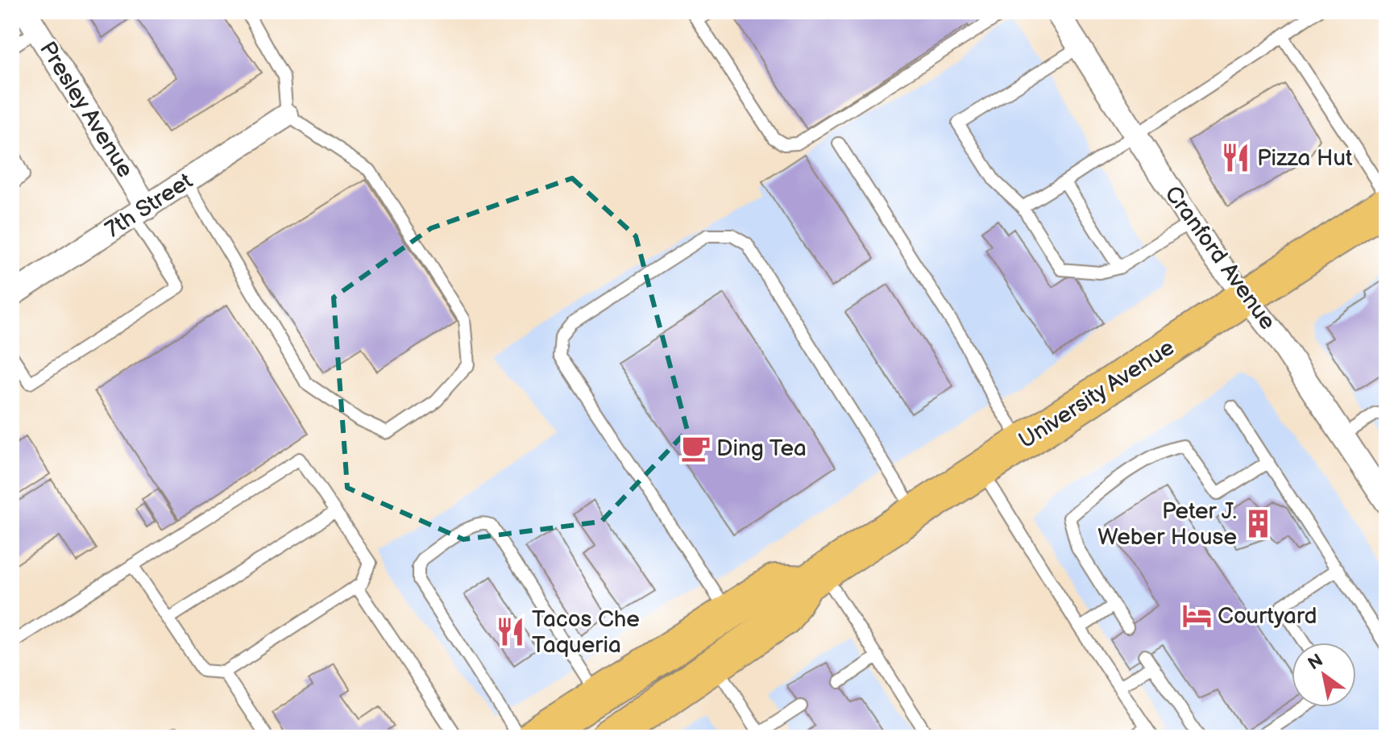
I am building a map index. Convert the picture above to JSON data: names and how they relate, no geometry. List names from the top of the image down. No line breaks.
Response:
{"streets":{"main road":["University Avenue"],"street":["Presley Avenue","7th Street","Cranford Avenue"]},"crossings":[["Presley Avenue","7th Street"],["Cranford Avenue","University Avenue"]],"places":{"restaurant":["Pizza Hut","Tacos Che Taqueria"],"cafe":["Ding Tea"],"building":["Peter J. Weber House"],"hotel":["Courtyard"]},"north":"top left"}
